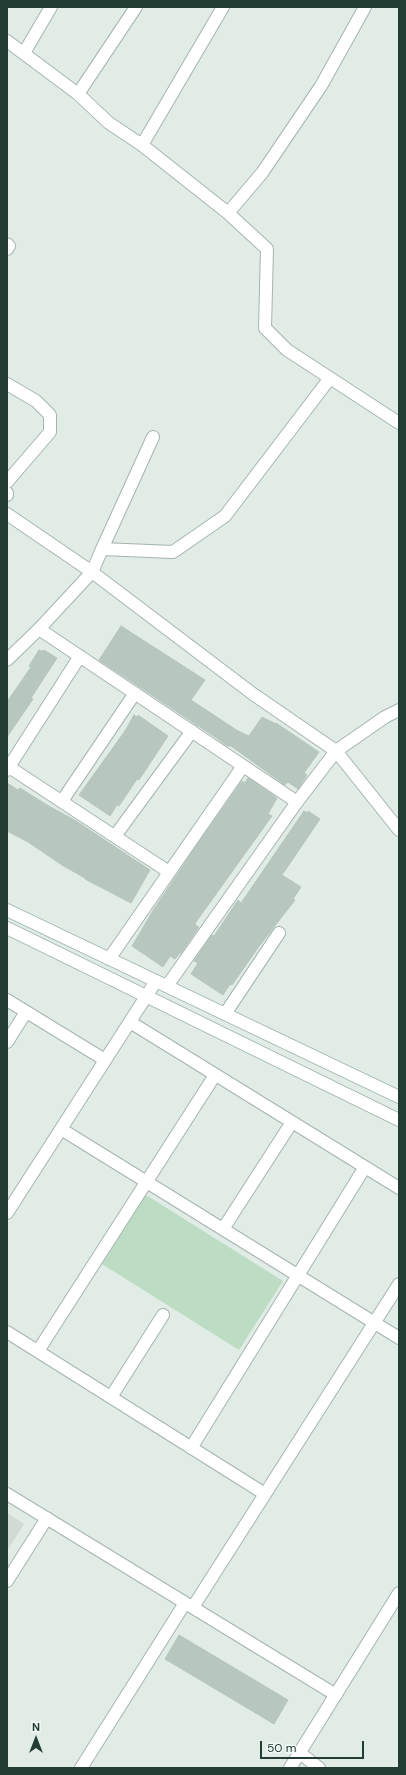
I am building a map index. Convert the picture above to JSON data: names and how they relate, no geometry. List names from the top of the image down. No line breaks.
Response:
{"scale_bar":"50 m","north":"top"}
